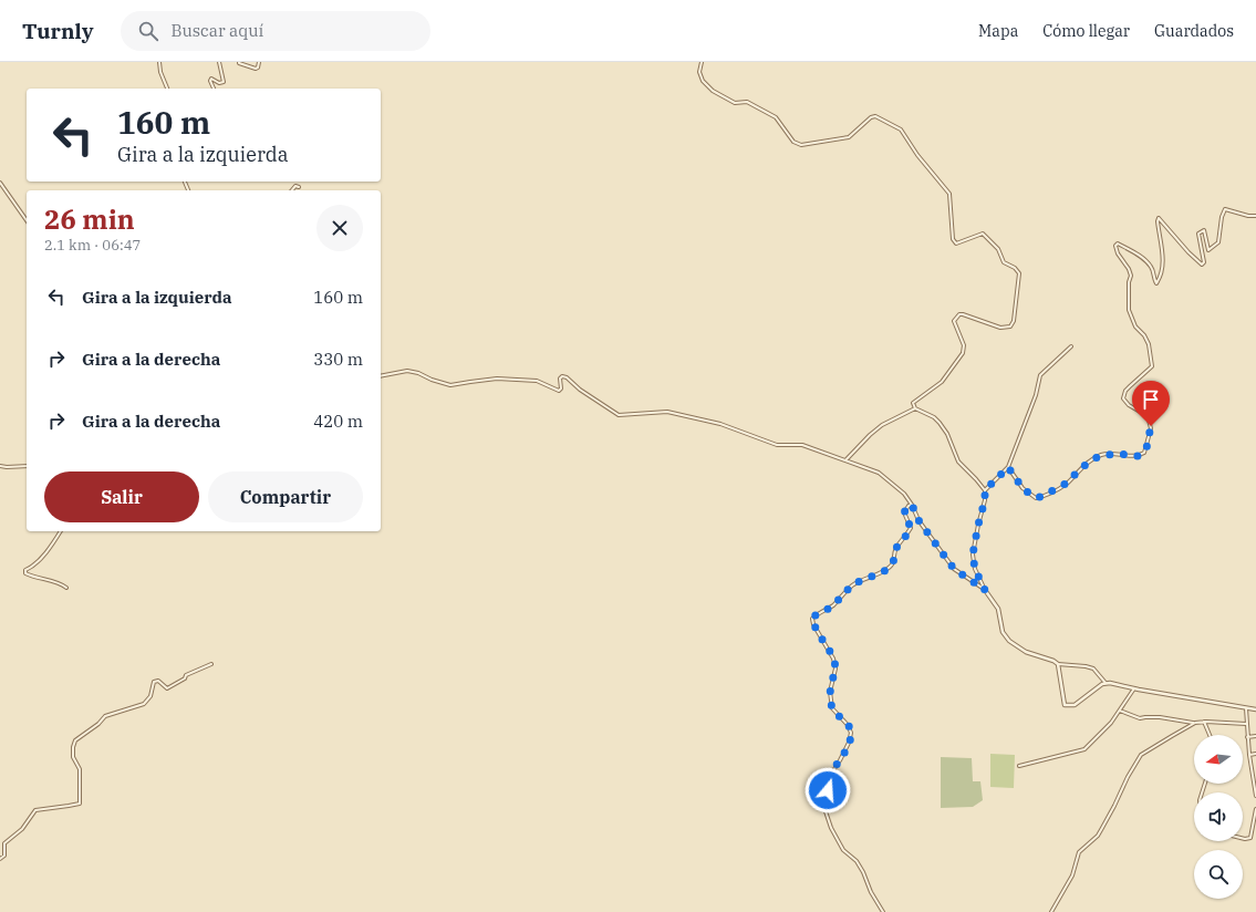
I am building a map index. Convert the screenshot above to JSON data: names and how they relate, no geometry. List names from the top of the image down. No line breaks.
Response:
{"north":"left","page":{"header":"Turnly","search":"Buscar aquí","nav":["Mapa","Cómo llegar","Guardados"],"turn":["160 m","Gira a la izquierda"],"heading":["26 min","2.1 km · 06:47"],"list":[{"name":"Gira a la izquierda","value":"160 m"},{"name":"Gira a la derecha","value":"330 m"},{"name":"Gira a la derecha","value":"420 m"}],"buttons":["Salir","Compartir"]}}
